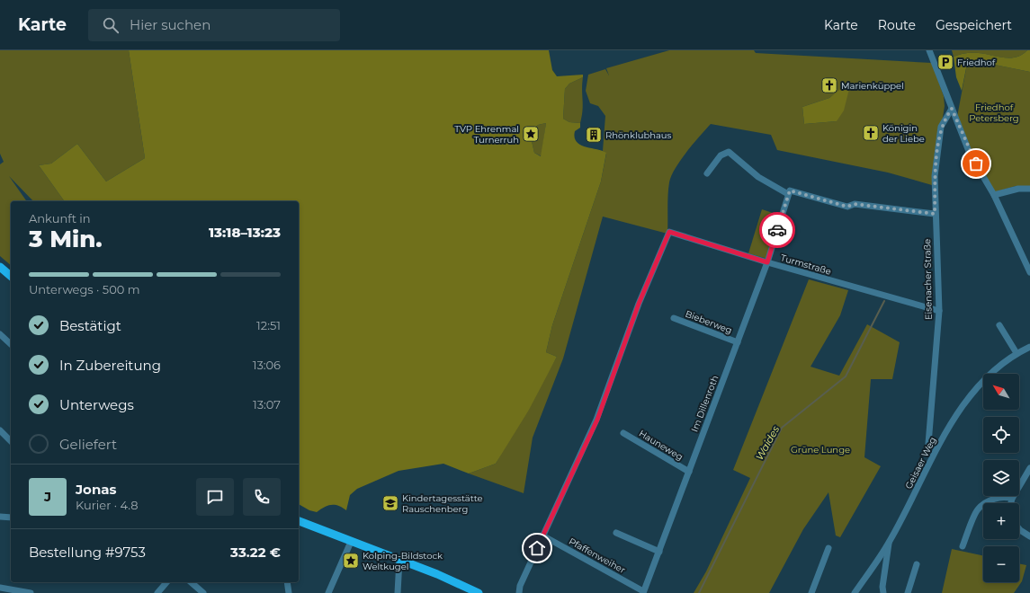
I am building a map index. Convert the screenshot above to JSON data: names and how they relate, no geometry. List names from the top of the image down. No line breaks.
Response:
{"streets":{"street":["Turmstraße","Eisenacher Straße","Bieberweg","Im Dillenroth","Hauneweg","Geisaer Weg","Pfaffenweiher"]},"crossings":[["Turmstraße","Eisenacher Straße"],["Turmstraße","Im Dillenroth"],["Turmstraße","Pfaffenweiher"],["Eisenacher Straße","Geisaer Weg"],["Bieberweg","Im Dillenroth"],["Im Dillenroth","Hauneweg"],["Im Dillenroth","Pfaffenweiher"]],"water":["Waides"],"parks":["Friedhof Petersberg","Grüne Lunge"],"places":{"parking":["Friedhof"],"church":["Marienküppel","Königin der Liebe"],"place":["TVP Ehrenmal Turnerruh","Kolping-Bildstock Weltkugel"],"building":["Rhönklubhaus"],"school or university":["Kindertagesstätte Rauschenberg"]},"north":"top left","page":{"header":"Karte","search":"Hier suchen","nav":["Karte","Route","Gespeichert"],"heading":["3 Min.","Ankunft in","13:18–13:23"],"panel":["Jonas","Kurier · 4.8","Bestellung #9753","33.22 €"],"bar":"Unterwegs · 500 m","list":[["Bestätigt","12:51"],["In Zubereitung","13:06"],["Unterwegs","13:07"],"Geliefert"],"map_buttons":["+","−"],"round":"J"}}
